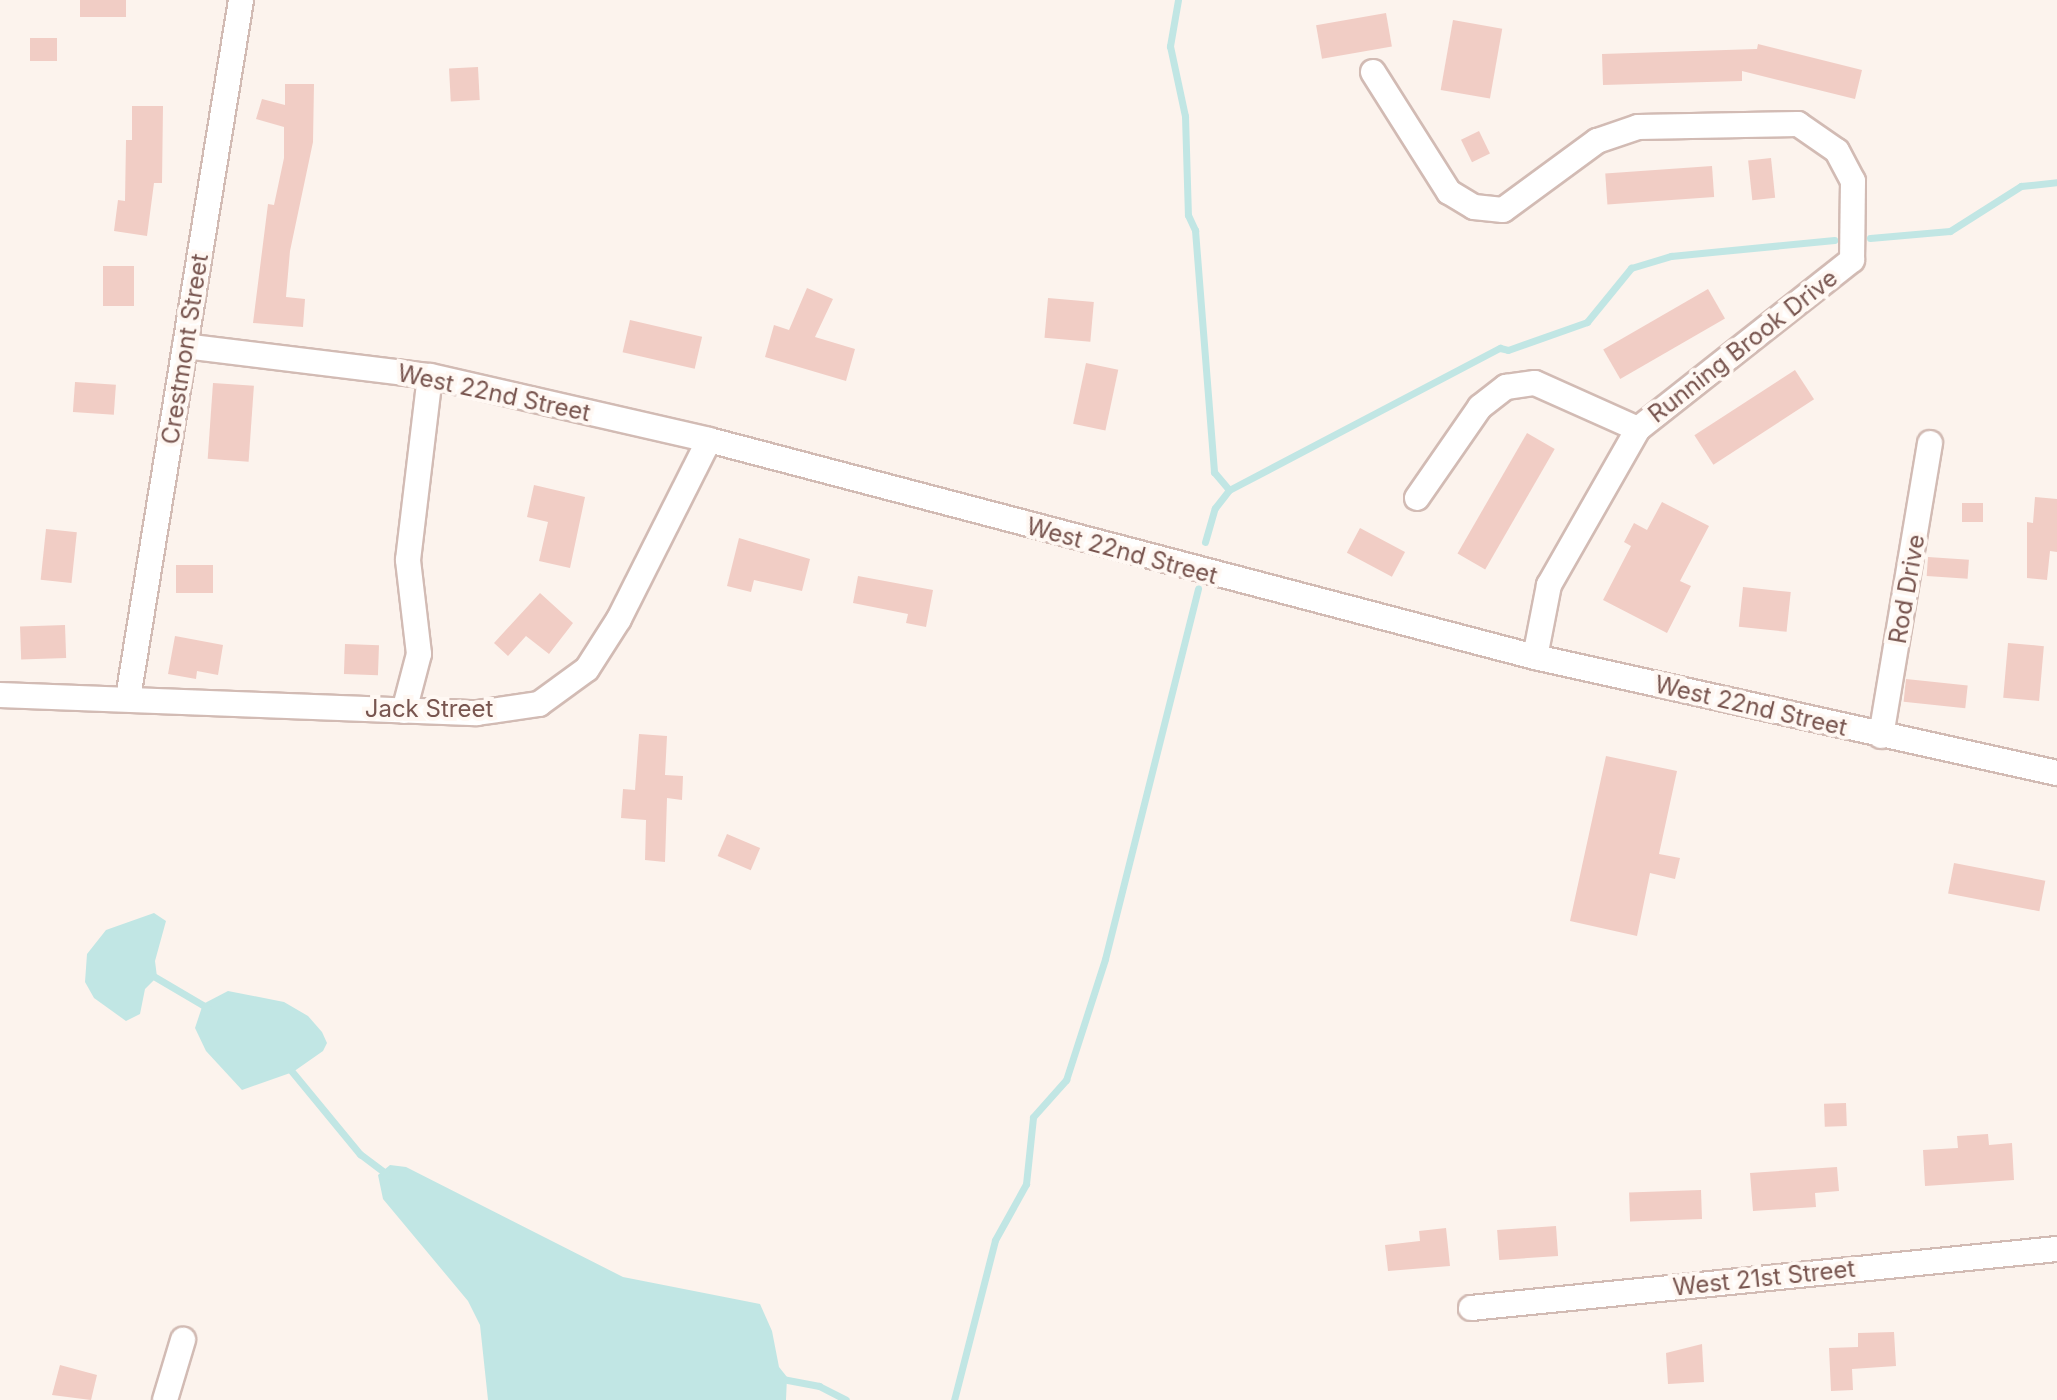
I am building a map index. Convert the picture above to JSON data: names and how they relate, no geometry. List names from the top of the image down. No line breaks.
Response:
{"streets":{"street":["Running Brook Drive","Crestmont Street","West 22nd Street","Rod Drive","Jack Street","West 21st Street"]},"crossings":[["Running Brook Drive","West 22nd Street"],["Crestmont Street","West 22nd Street"],["Crestmont Street","Jack Street"],["West 22nd Street","Rod Drive"],["West 22nd Street","Jack Street"]]}
